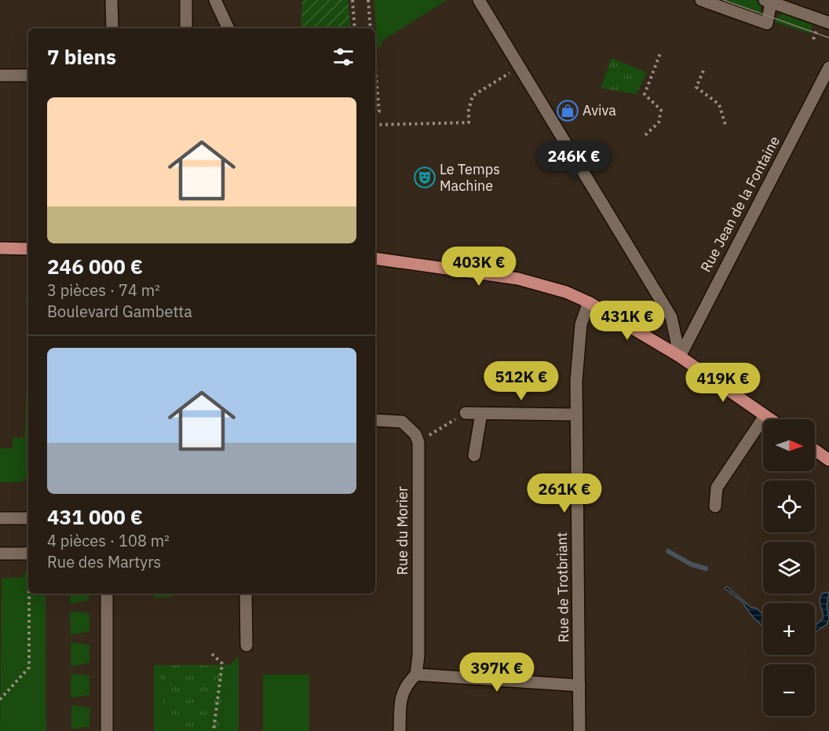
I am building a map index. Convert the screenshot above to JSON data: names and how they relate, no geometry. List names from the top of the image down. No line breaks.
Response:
{"streets":{"street":["Rue Jean de la Fontaine","Rue du Morier","Rue de Trotbriant"]},"places":{"shop":["Aviva"],"theatre":["Le Temps Machine"]},"north":"right","page":{"heading":"7 biens","list":[{"name":"246 000 €","note":"3 pièces · 74 m² · Boulevard Gambetta"},{"name":"431 000 €","note":"4 pièces · 108 m² · Rue des Martyrs"}],"price":["246K €","403K €","431K €","512K €","419K €","261K €","397K €"],"map_buttons":["+","−"]}}
